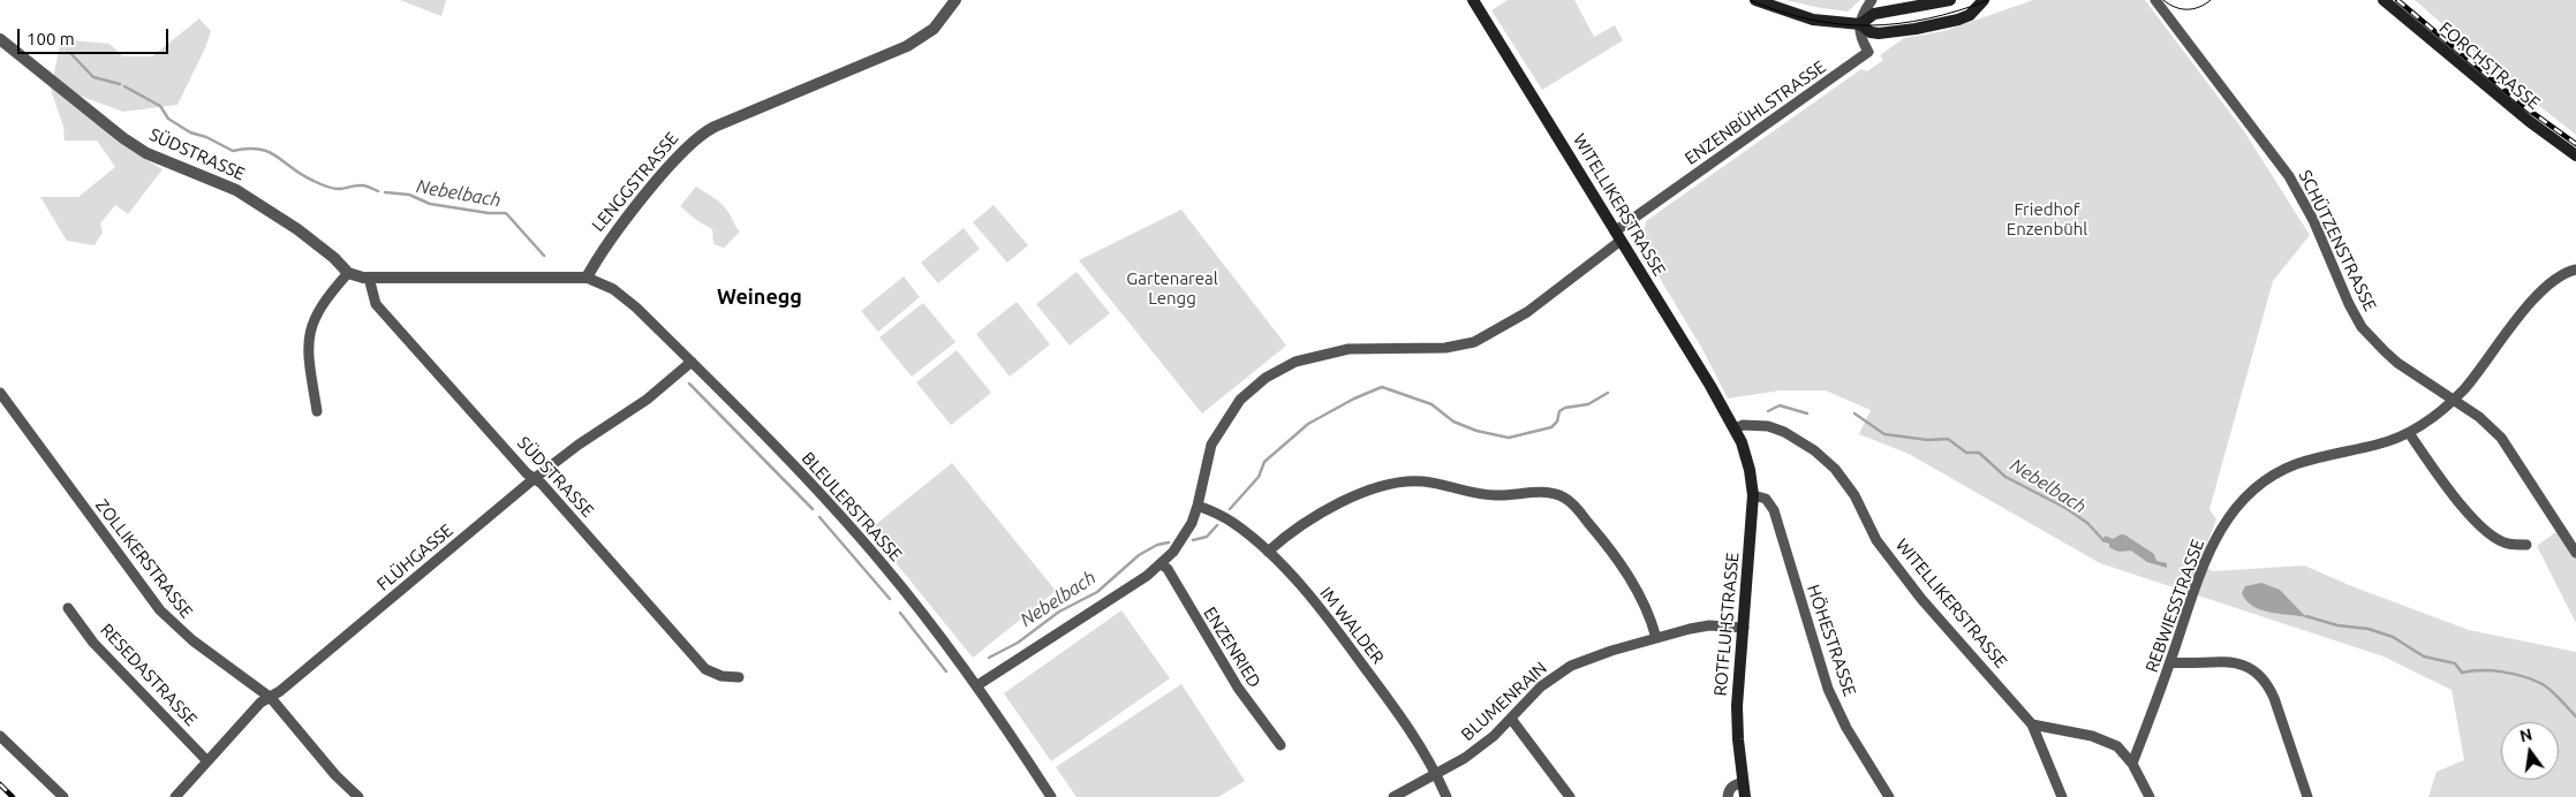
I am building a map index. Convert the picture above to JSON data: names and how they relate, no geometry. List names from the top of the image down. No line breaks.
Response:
{"streets":{"main road":["FORCHSTRASSE","WITELLIKERSTRASSE","ROTFLUHSTRASSE"],"street":["ENZENBÜHLSTRASSE","SÜDSTRASSE","LENGGSTRASSE","SCHÜTZENSTRASSE","BLEULERSTRASSE","FLÜHGASSE","ZOLLIKERSTRASSE","REBWIESSTRASSE","IM WALDER","HÖHESTRASSE","ENZENRIED","RESEDASTRASSE","BLUMENRAIN"]},"crossings":[["ENZENBÜHLSTRASSE","WITELLIKERSTRASSE"],["ENZENBÜHLSTRASSE","BLEULERSTRASSE"],["ENZENBÜHLSTRASSE","IM WALDER"],["ENZENBÜHLSTRASSE","ENZENRIED"],["SÜDSTRASSE","FLÜHGASSE"],["LENGGSTRASSE","BLEULERSTRASSE"],["WITELLIKERSTRASSE","ROTFLUHSTRASSE"],["SCHÜTZENSTRASSE","REBWIESSTRASSE"],["BLEULERSTRASSE","FLÜHGASSE"],["FLÜHGASSE","ZOLLIKERSTRASSE"],["FLÜHGASSE","RESEDASTRASSE"],["ROTFLUHSTRASSE","HÖHESTRASSE"],["ROTFLUHSTRASSE","BLUMENRAIN"],["IM WALDER","BLUMENRAIN"]],"districts":["Weinegg"],"water":["Nebelbach"],"parks":["Friedhof Enzenbühl","Gartenareal Lengg"],"scale_bar":"100 m","north":"top"}
